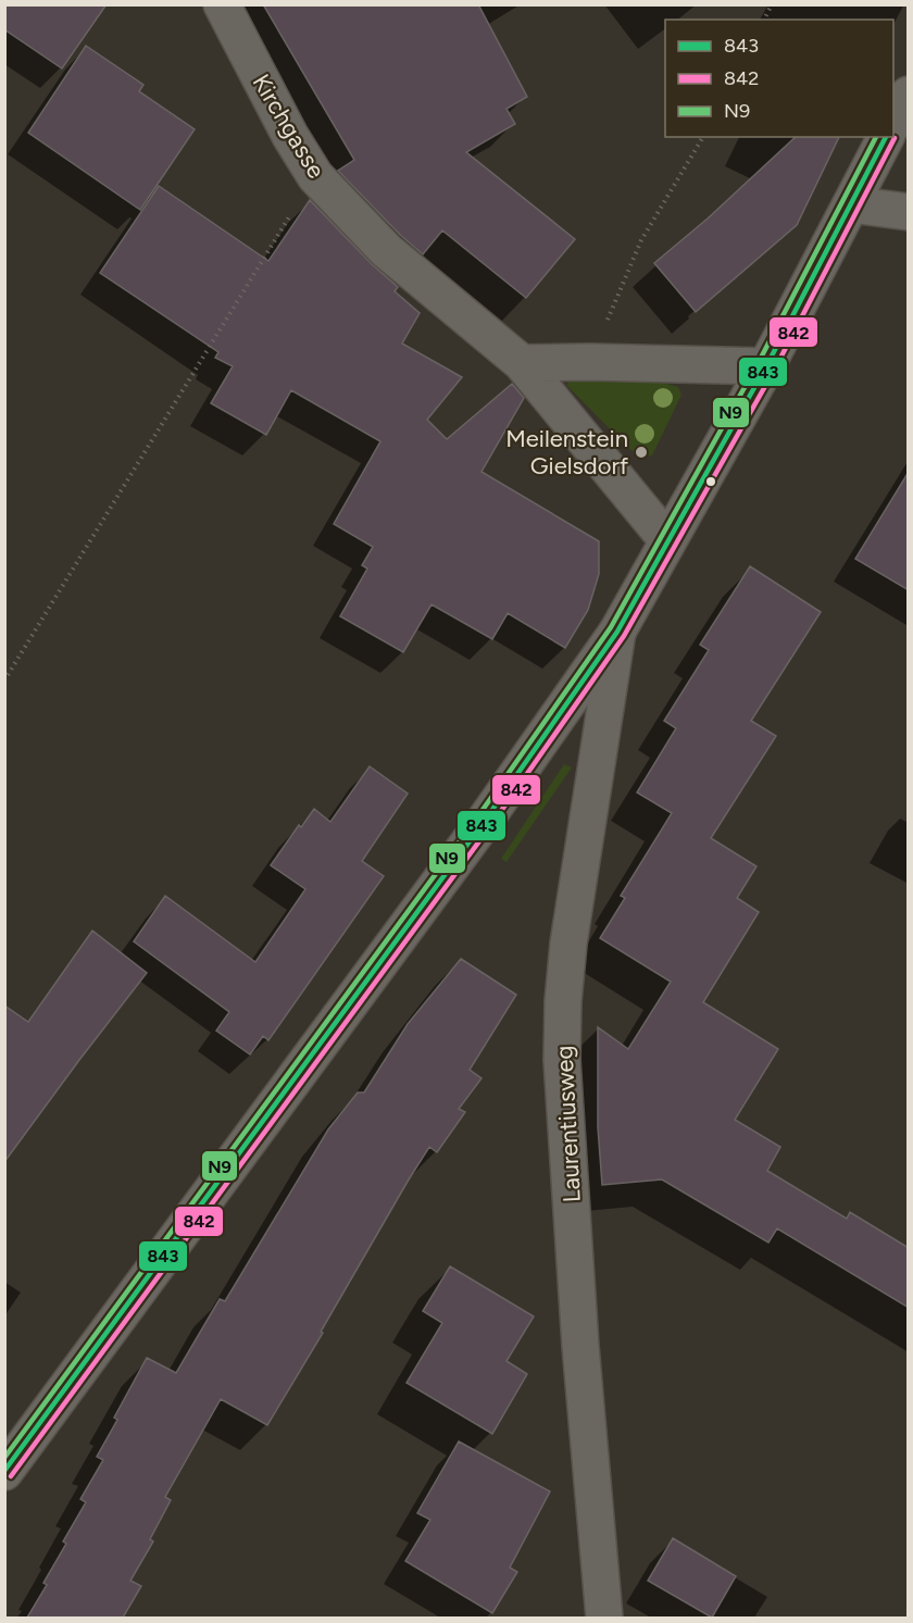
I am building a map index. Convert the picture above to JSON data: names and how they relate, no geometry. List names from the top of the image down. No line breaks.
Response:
{"streets":{"street":["Kirchgasse","Laurentiusweg"]},"places":["Meilenstein Gielsdorf"],"lines":["transit line 843","transit line N9","transit line 842"],"legend":["843","842","N9"]}
